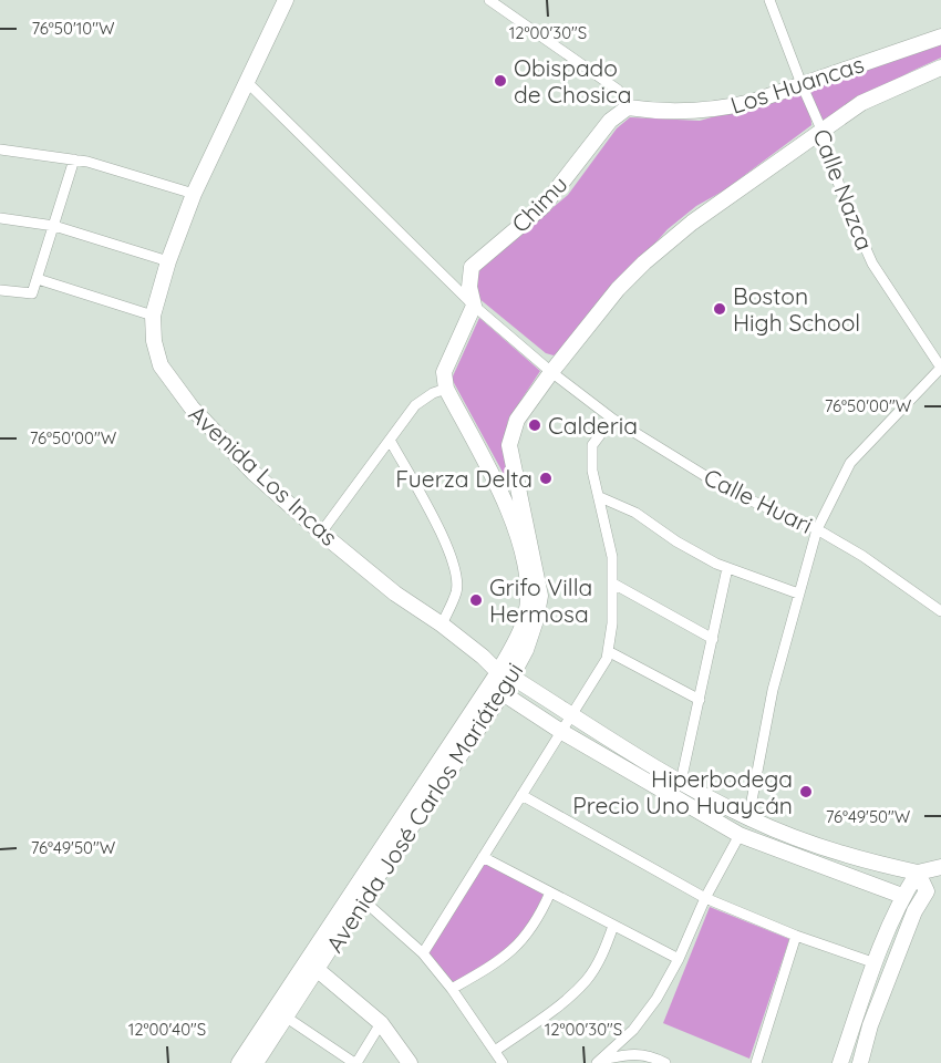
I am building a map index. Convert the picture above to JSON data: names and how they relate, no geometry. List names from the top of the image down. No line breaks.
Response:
{"streets":{"main road":["Los Huancas","Chimu","Avenida Los Incas","Avenida José Carlos Mariátegui"],"street":["Calle Nazca","Calle Huari"]},"crossings":[["Los Huancas","Calle Nazca"],["Los Huancas","Chimu"],["Calle Nazca","Avenida José Carlos Mariátegui"],["Chimu","Calle Huari"],["Avenida Los Incas","Calle Huari"],["Avenida Los Incas","Avenida José Carlos Mariátegui"],["Calle Huari","Avenida José Carlos Mariátegui"]],"places":["Obispado de Chosica","Boston High School","Calderia","Fuerza Delta","Grifo Villa Hermosa","Hiperbodega Precio Uno Huaycán"],"coordinates":["76°50'10\"W","12°00'30\"S","76°50'00\"W","76°49'50\"W","12°00'40\"S"]}
